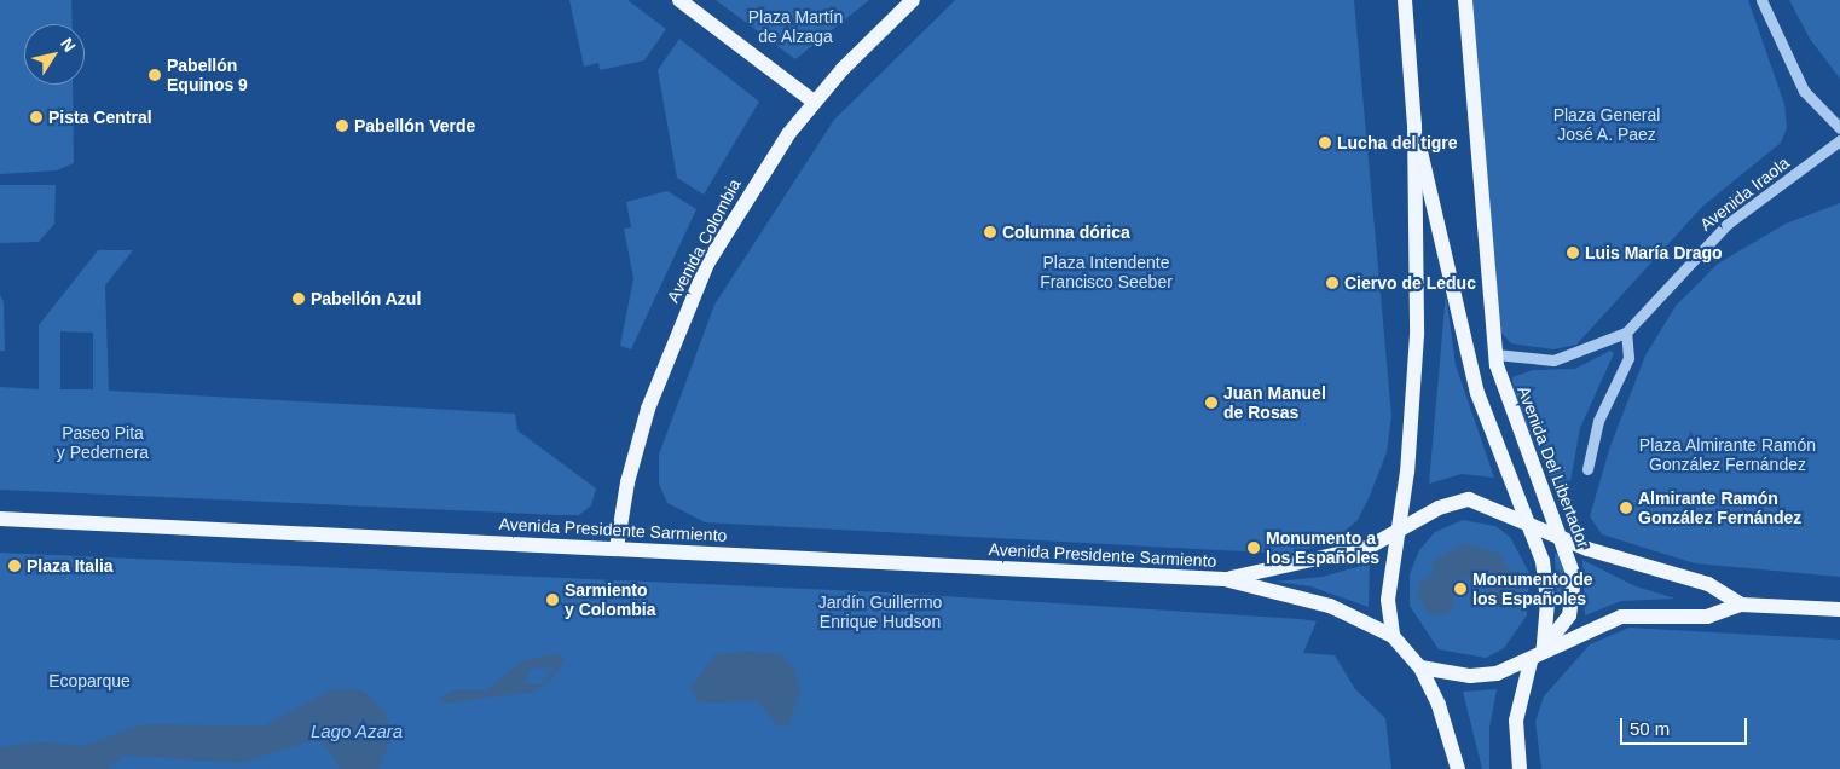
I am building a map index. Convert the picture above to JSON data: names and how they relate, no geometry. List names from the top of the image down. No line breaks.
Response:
{"streets":{"main road":["Avenida Colombia","Avenida Del Libertador","Avenida Presidente Sarmiento"],"street":["Avenida Iraola"]},"crossings":[["Avenida Iraola","Avenida Del Libertador"],["Avenida Colombia","Avenida Presidente Sarmiento"],["Avenida Del Libertador","Avenida Presidente Sarmiento"]],"water":["Lago Azara"],"parks":["Plaza Martín de Alzaga","Plaza General José A. Paez","Plaza Intendente Francisco Seeber","Paseo Pita y Pedernera","Plaza Almirante Ramón González Fernández","Jardín Guillermo Enrique Hudson","Ecoparque"],"places":["Pabellón Equinos 9","Pista Central","Pabellón Verde","Lucha del tigre","Columna dórica","Luis María Drago","Ciervo de Leduc","Pabellón Azul","Juan Manuel de Rosas","Almirante Ramón González Fernández","Monumento a los Españoles","Plaza Italia","Monumento de los Españoles","Sarmiento y Colombia"],"scale_bar":"50 m","north":"top right"}
